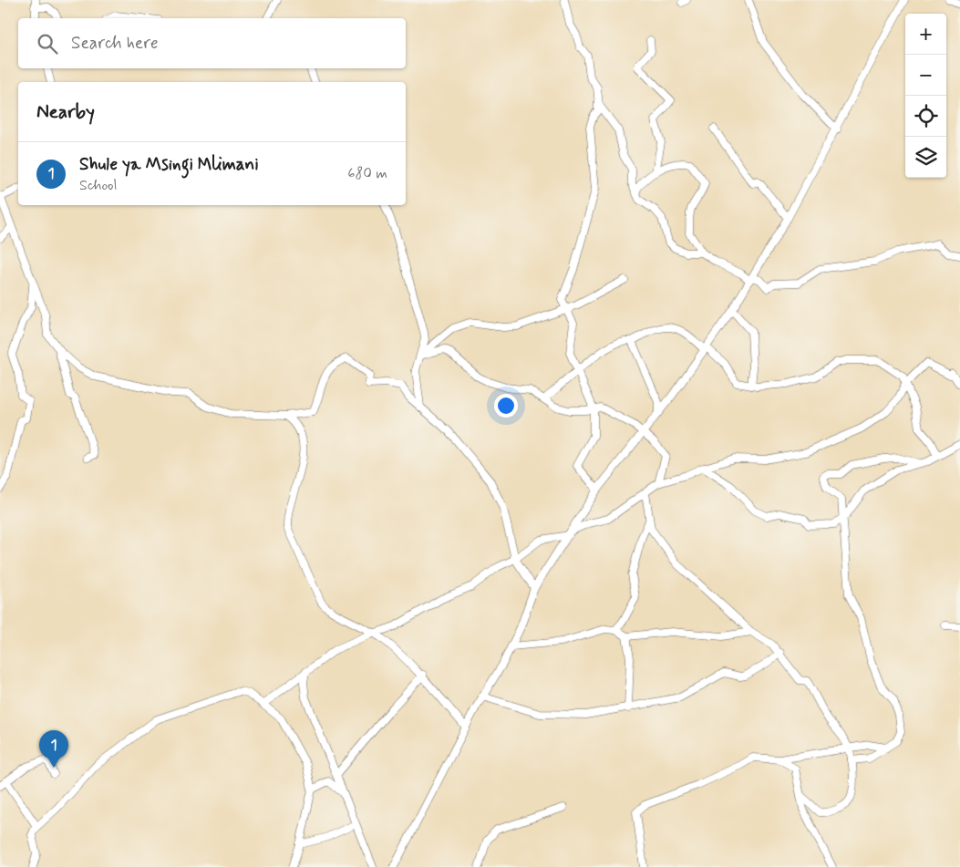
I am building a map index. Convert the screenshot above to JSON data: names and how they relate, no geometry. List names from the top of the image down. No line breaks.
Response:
{"page":{"map_buttons":["+","−"],"search":"Search here","heading":"Nearby","list":[{"mark":"1","name":"Shule ya Msingi Mlimani","note":"School","value":"680 m"}],"pins":"1"}}
